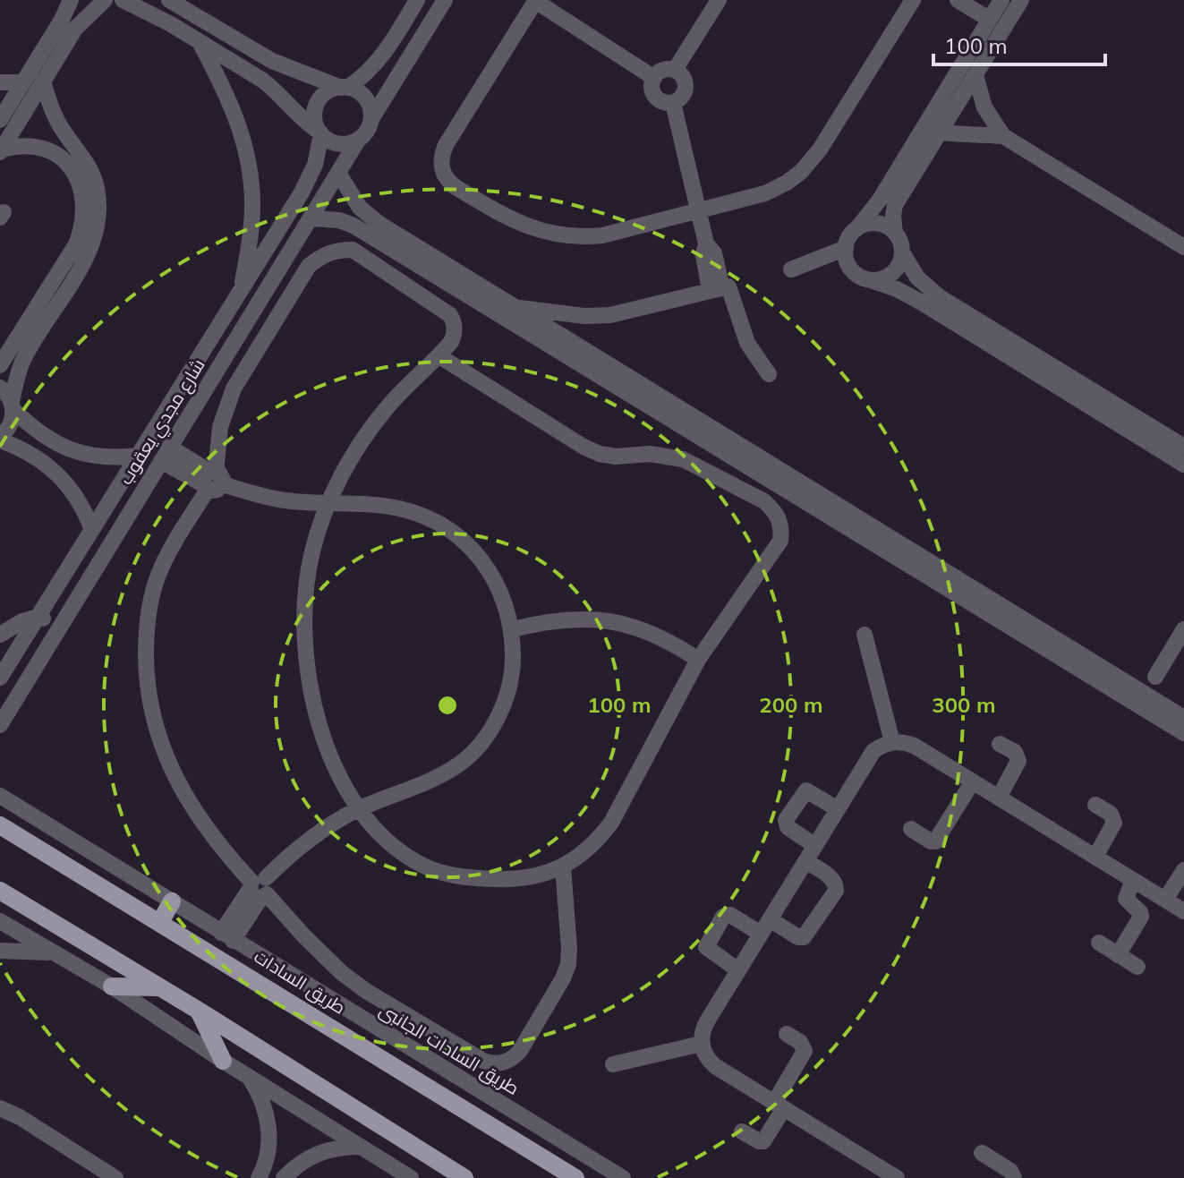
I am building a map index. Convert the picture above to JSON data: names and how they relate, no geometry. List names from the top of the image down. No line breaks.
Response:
{"streets":{"main road":["طريق السادات"],"street":["شارع مجدي يعقوب","طريق السادات الجانبى"]},"scale_bar":"100 m","rings":["100 m","200 m","300 m"]}
